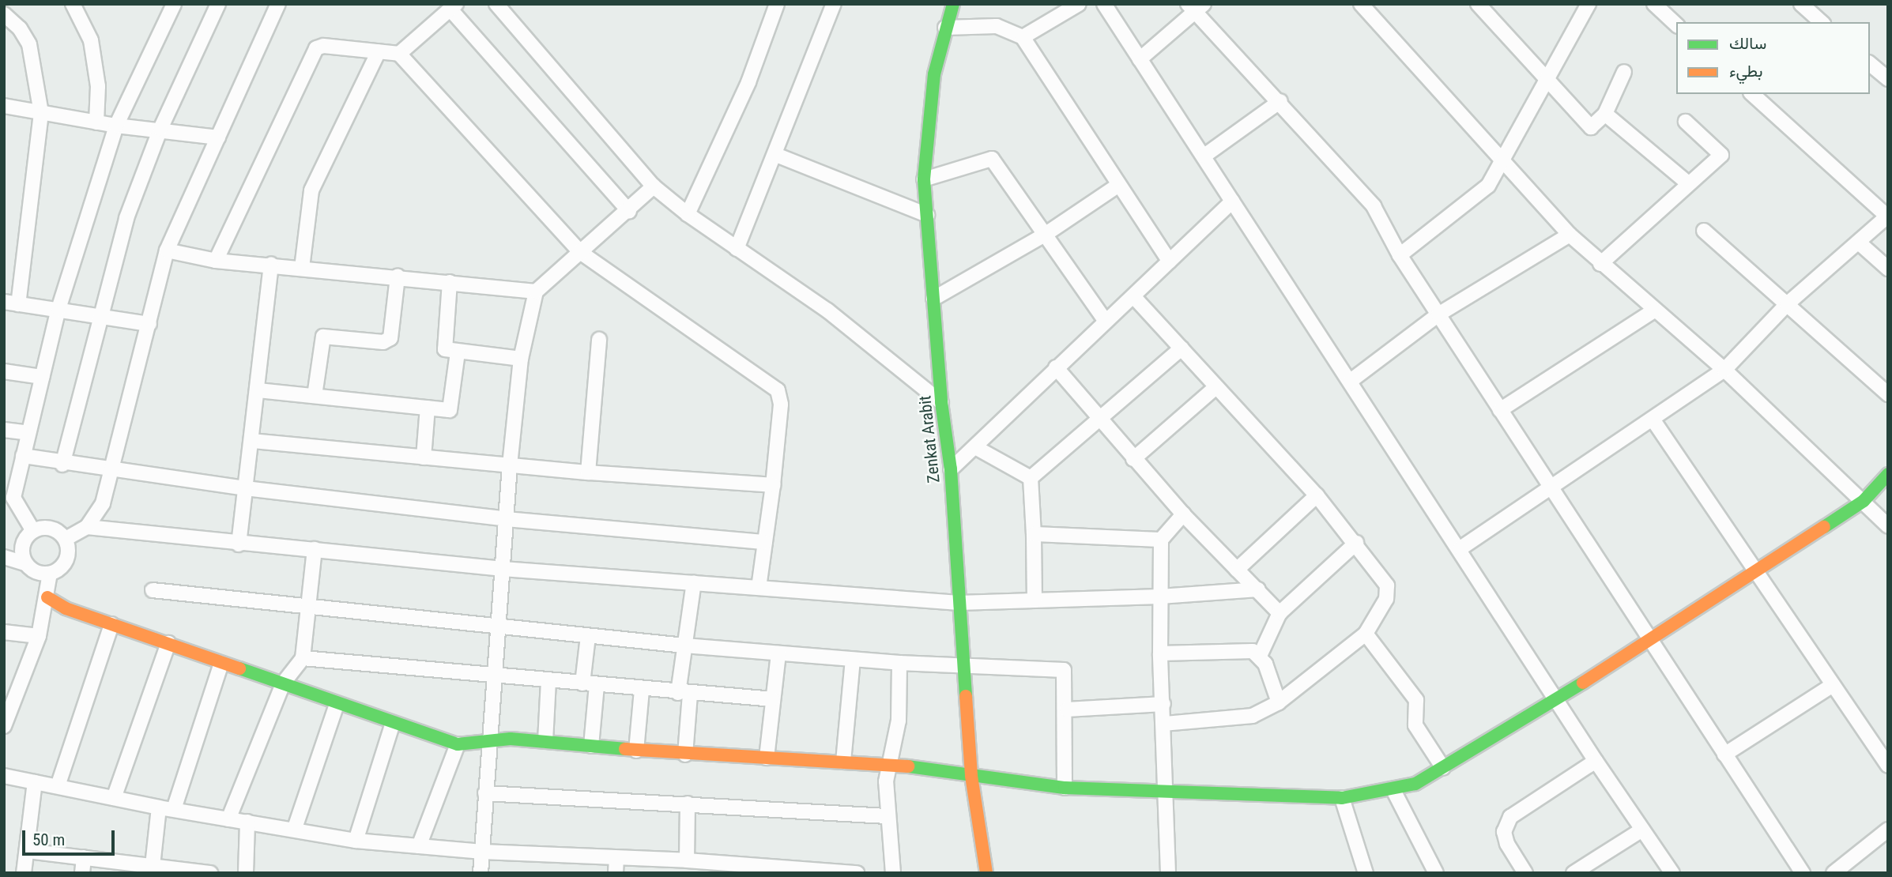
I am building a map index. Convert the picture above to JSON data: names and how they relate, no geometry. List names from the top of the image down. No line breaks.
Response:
{"streets":{"street":["Zenkat Arabit"]},"legend":["سالك","بطيء"],"scale_bar":"50 m"}
